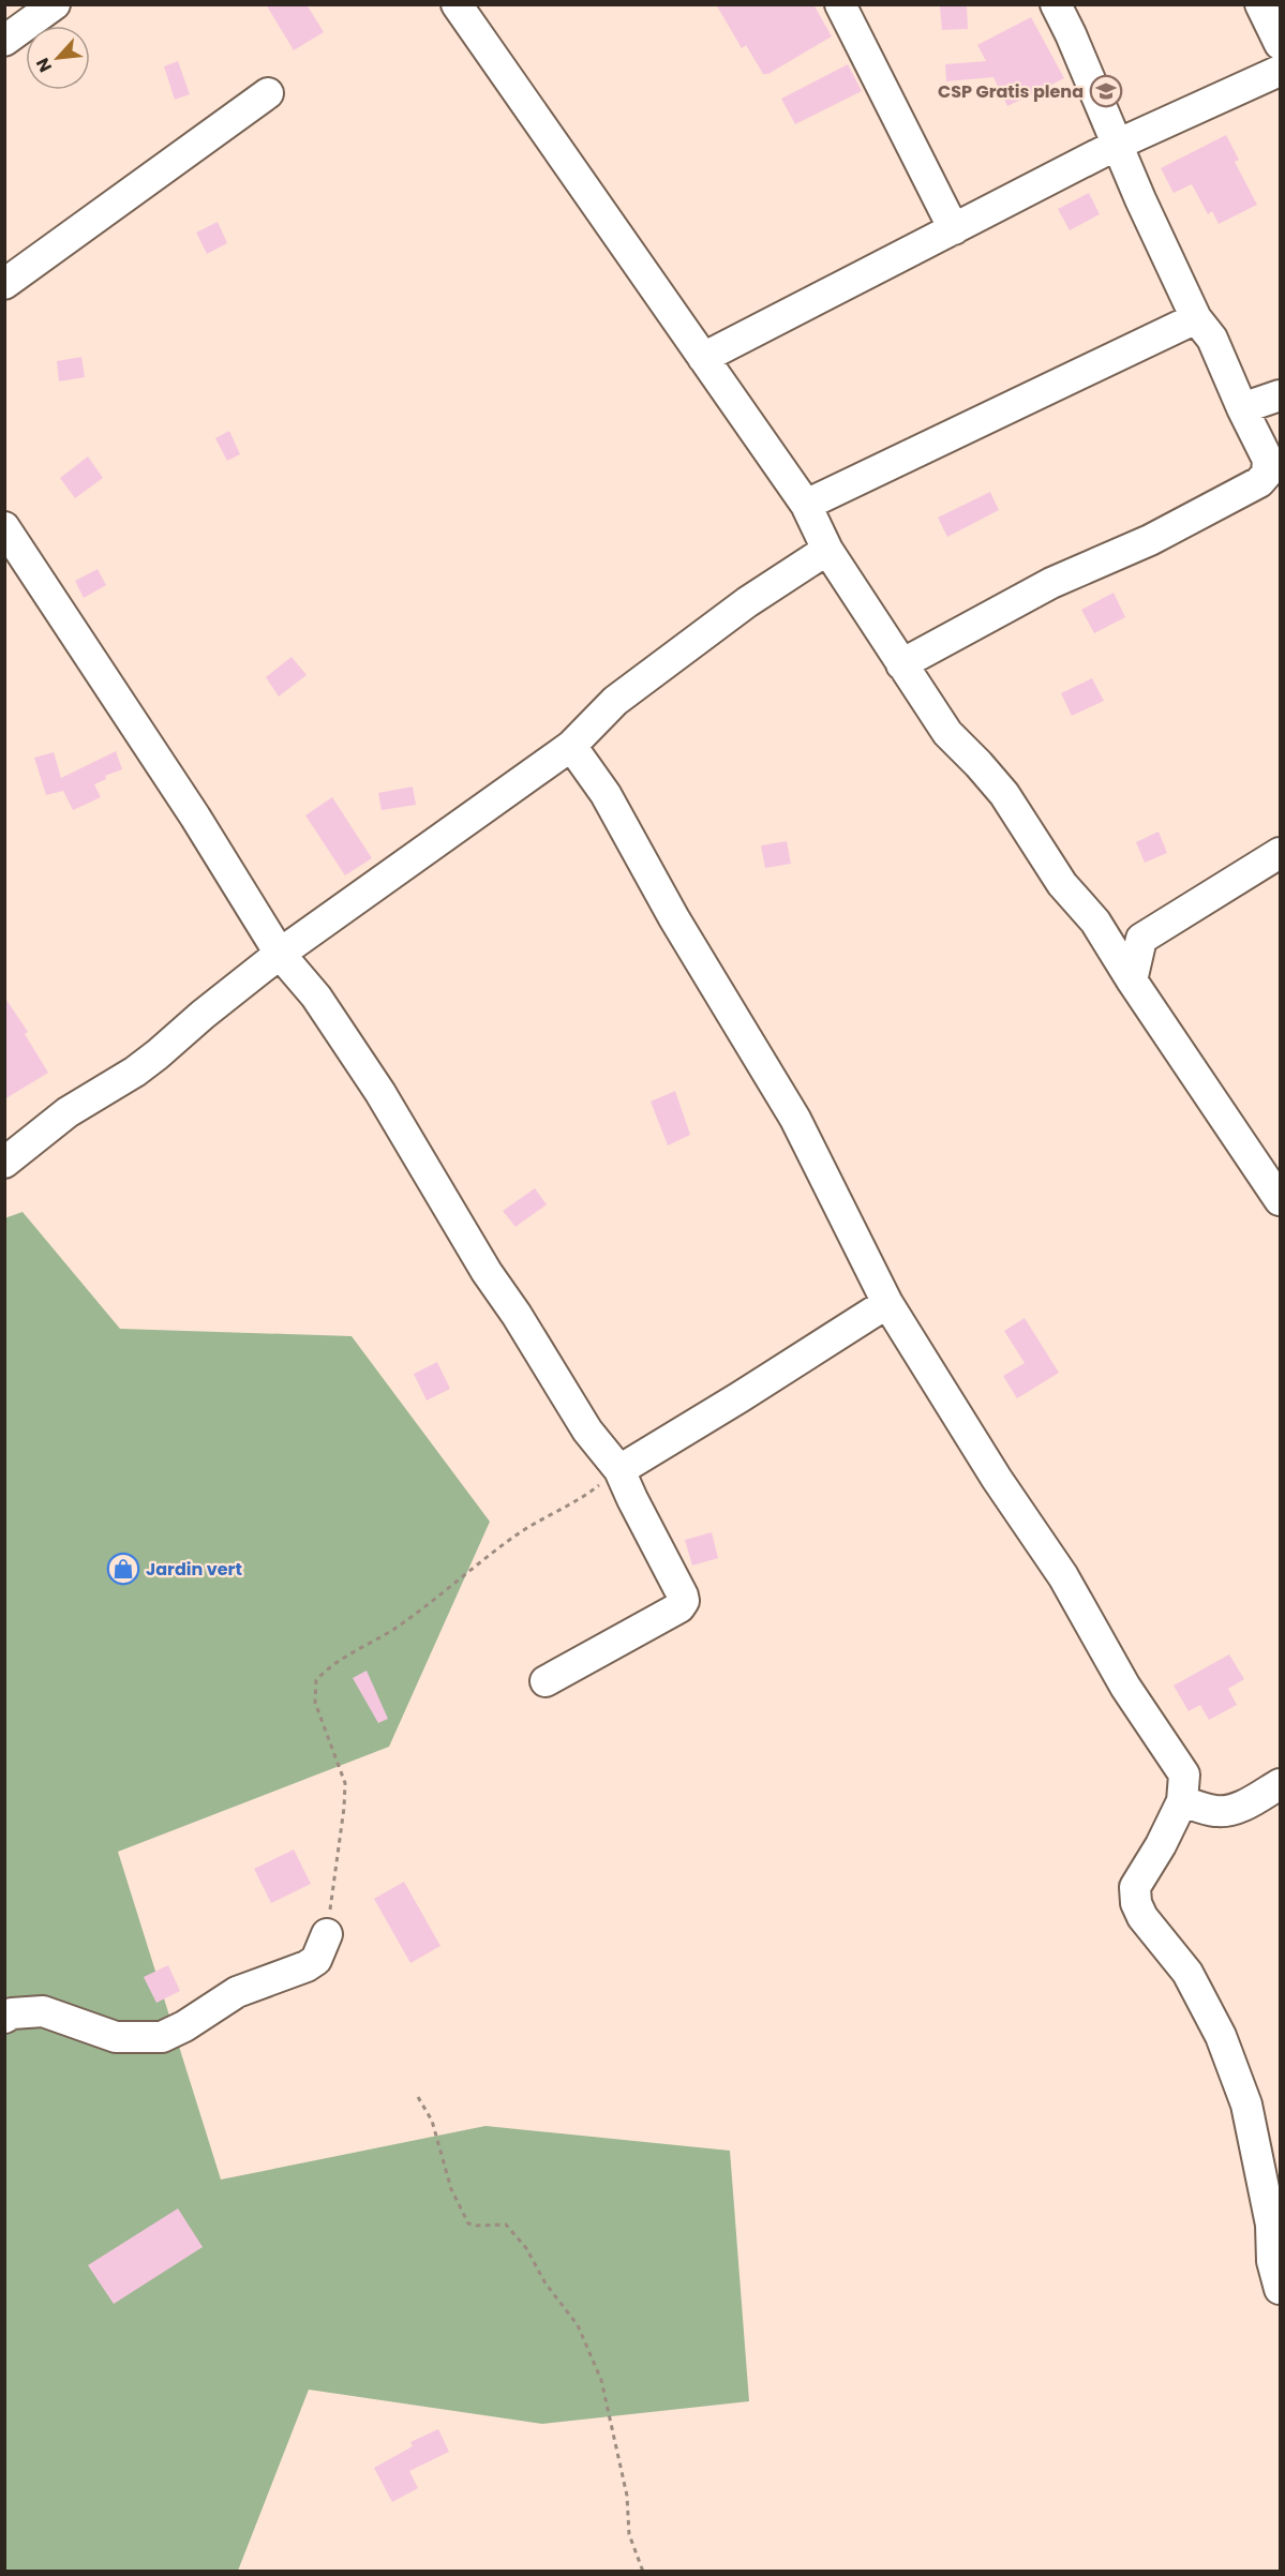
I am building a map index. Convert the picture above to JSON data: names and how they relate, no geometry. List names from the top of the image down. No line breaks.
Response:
{"places":{"school or university":["CSP Gratis plena"],"shop":["Jardin vert"]},"north":"bottom left"}
